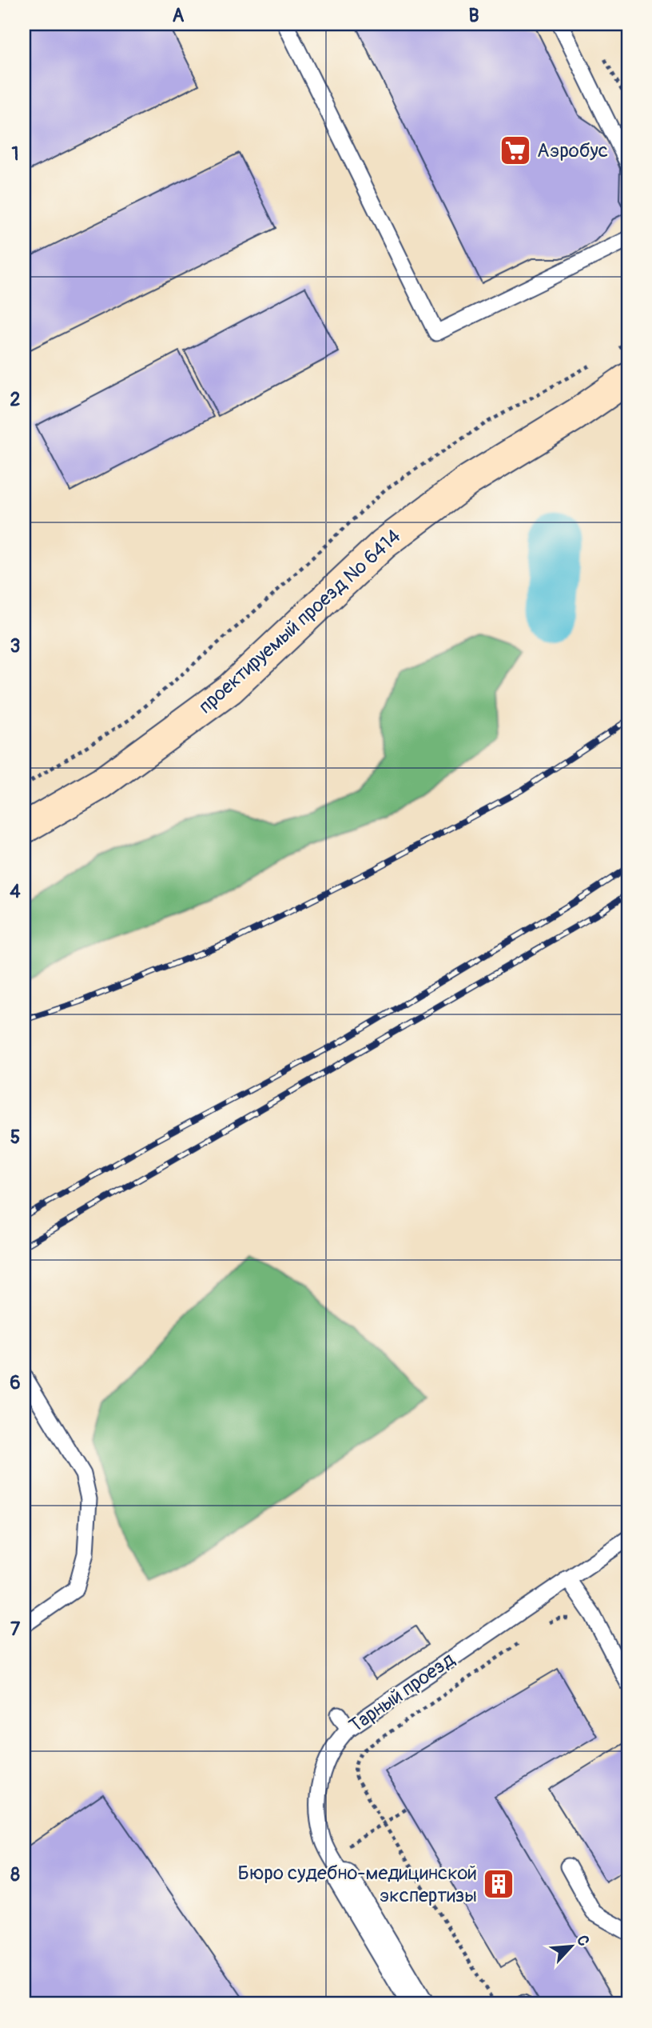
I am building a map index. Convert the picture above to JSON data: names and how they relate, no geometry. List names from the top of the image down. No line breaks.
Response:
{"streets":{"main road":["проектируемый проезд № 6414"],"street":["Тарный проезд"]},"places":{"supermarket":["Аэробус"],"building":["Бюро судебно-медицинской экспертизы"]},"north":"top right","grid":{"columns":["A","B"],"rows":["1","2","3","4","5","6","7","8"]}}
